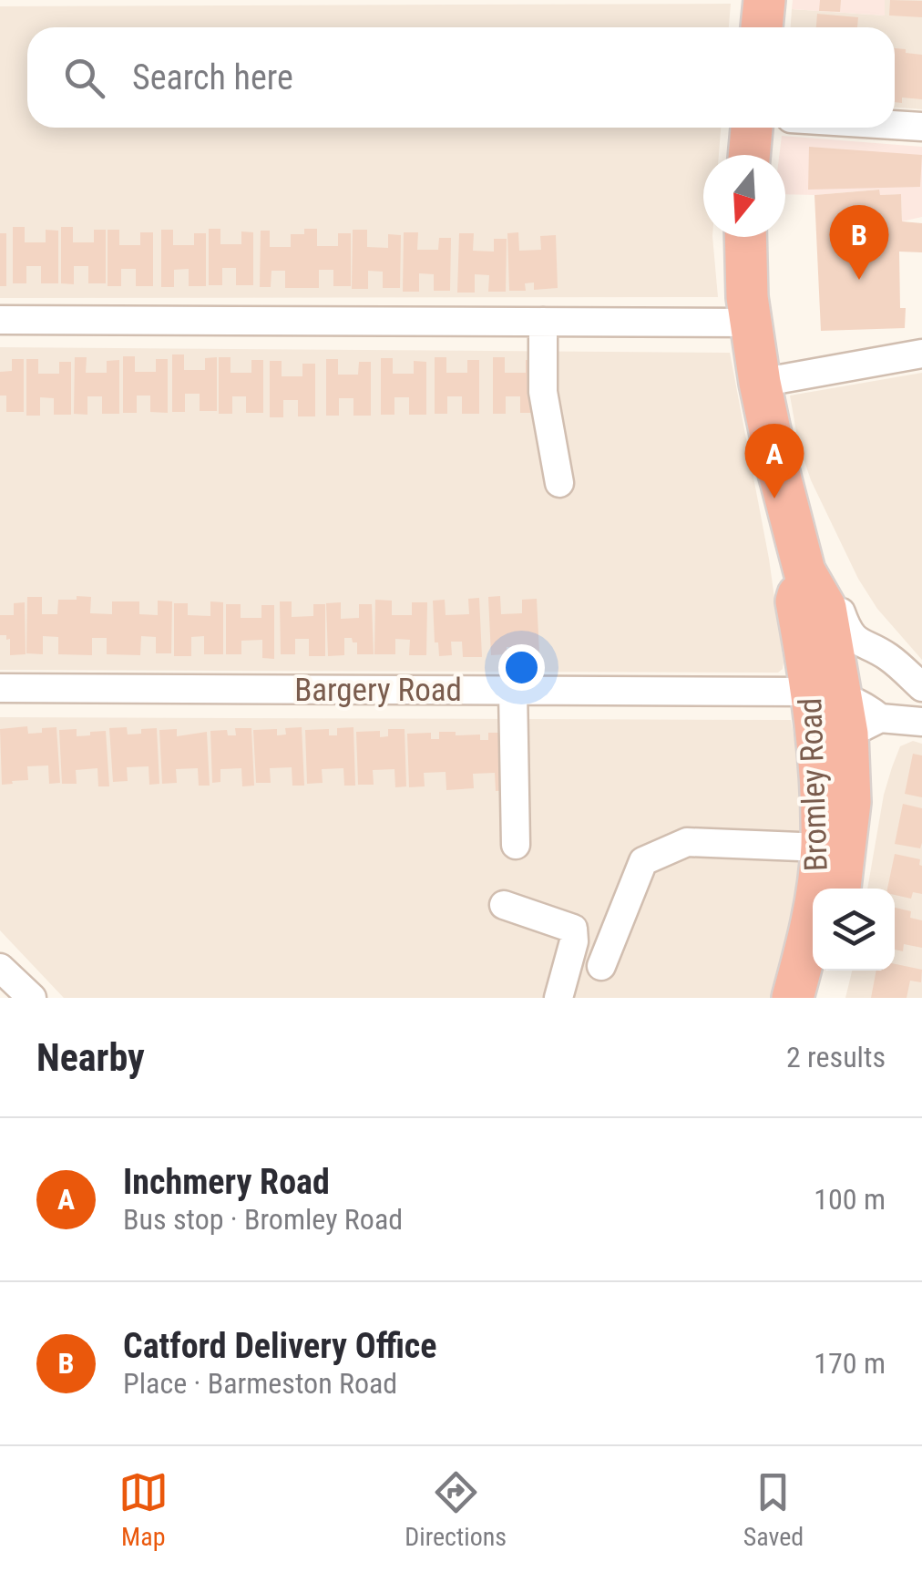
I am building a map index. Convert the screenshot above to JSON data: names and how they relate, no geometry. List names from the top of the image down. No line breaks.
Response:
{"streets":{"highway":["Bromley Road"],"street":["Bargery Road"]},"crossings":[["Bargery Road","Bromley Road"]],"north":"bottom","page":{"search":"Search here","pins":["B","A"],"heading":["Nearby","2 results"],"list":[{"mark":"A","name":"Inchmery Road","note":"Bus stop · Bromley Road","value":"100 m"},{"mark":"B","name":"Catford Delivery Office","note":"Place · Barmeston Road","value":"170 m"}],"nav":["Map","Directions","Saved"]}}
